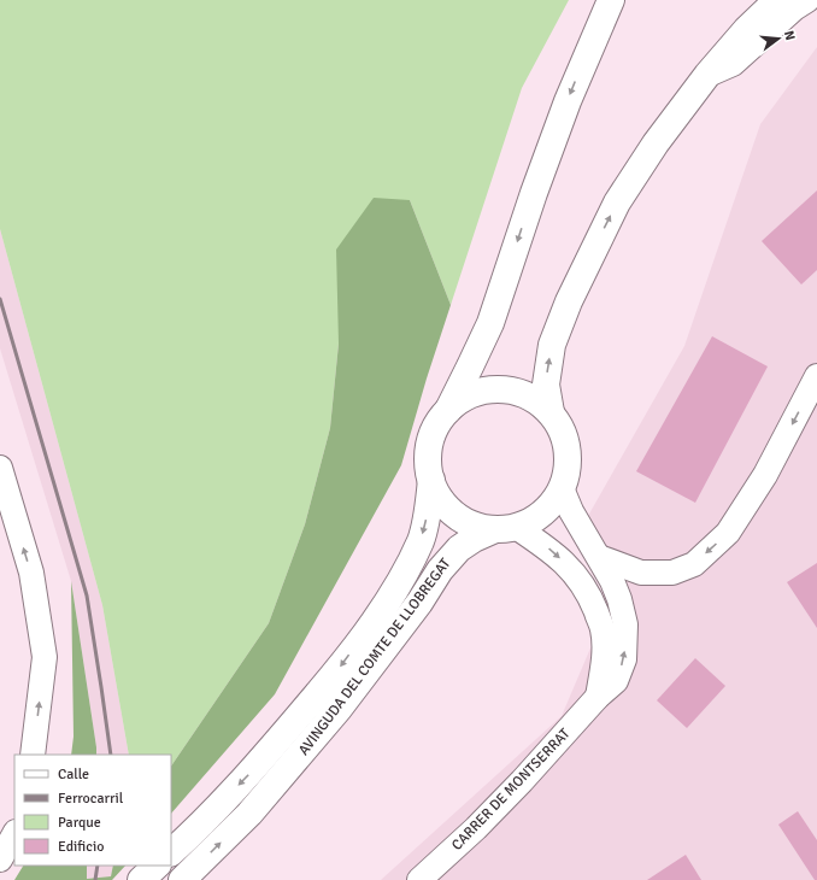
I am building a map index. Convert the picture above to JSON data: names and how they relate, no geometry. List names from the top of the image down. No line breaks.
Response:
{"streets":{"main road":["AVINGUDA DEL COMTE DE LLOBREGAT"],"street":["CARRER DE MONTSERRAT"]},"crossings":[["AVINGUDA DEL COMTE DE LLOBREGAT","CARRER DE MONTSERRAT"]],"legend":["Calle","Ferrocarril","Parque","Edificio"],"north":"right"}
